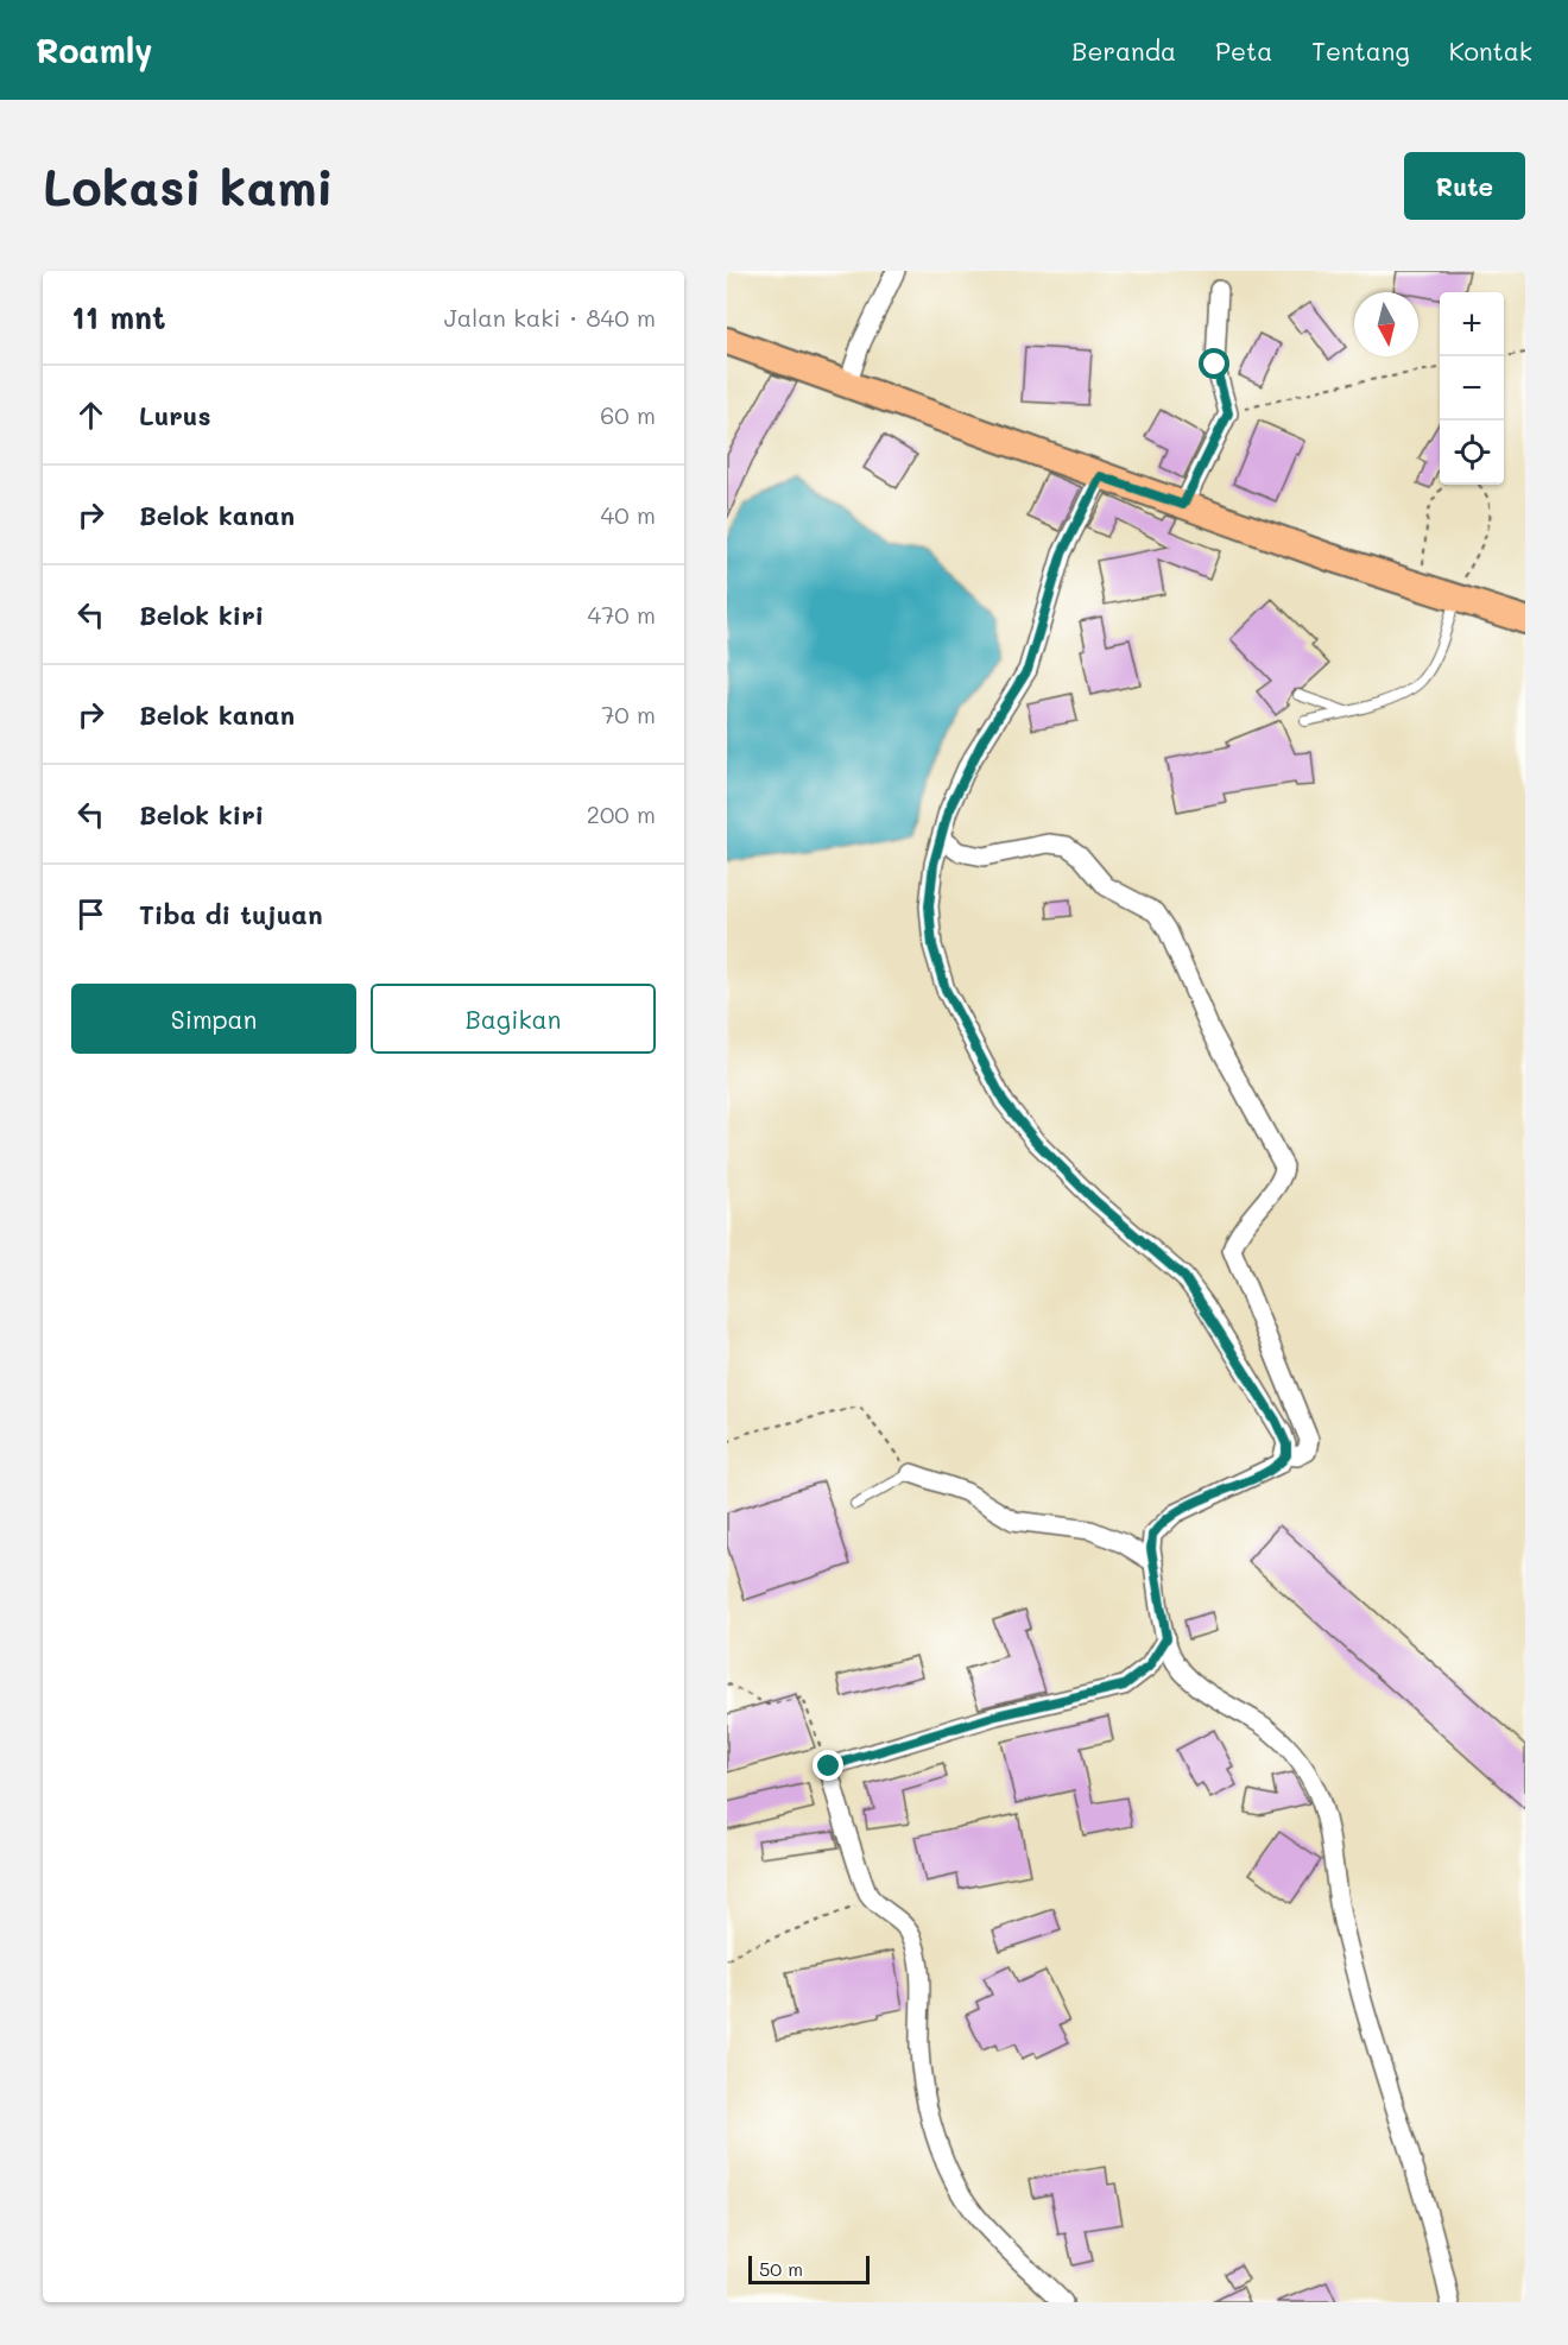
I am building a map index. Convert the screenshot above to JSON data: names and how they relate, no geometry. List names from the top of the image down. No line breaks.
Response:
{"scale_bar":"50 m","north":"bottom","page":{"header":"Roamly","nav":["Beranda","Peta","Tentang","Kontak"],"buttons":["Rute",["Simpan","Bagikan"]],"title":"Lokasi kami","heading":["11 mnt","Jalan kaki · 840 m"],"map_buttons":["+","−"],"list":[["Lurus","60 m"],["Belok kanan","40 m"],["Belok kiri","470 m"],["Belok kanan","70 m"],["Belok kiri","200 m"],"Tiba di tujuan"],"scale":"50 m"}}
